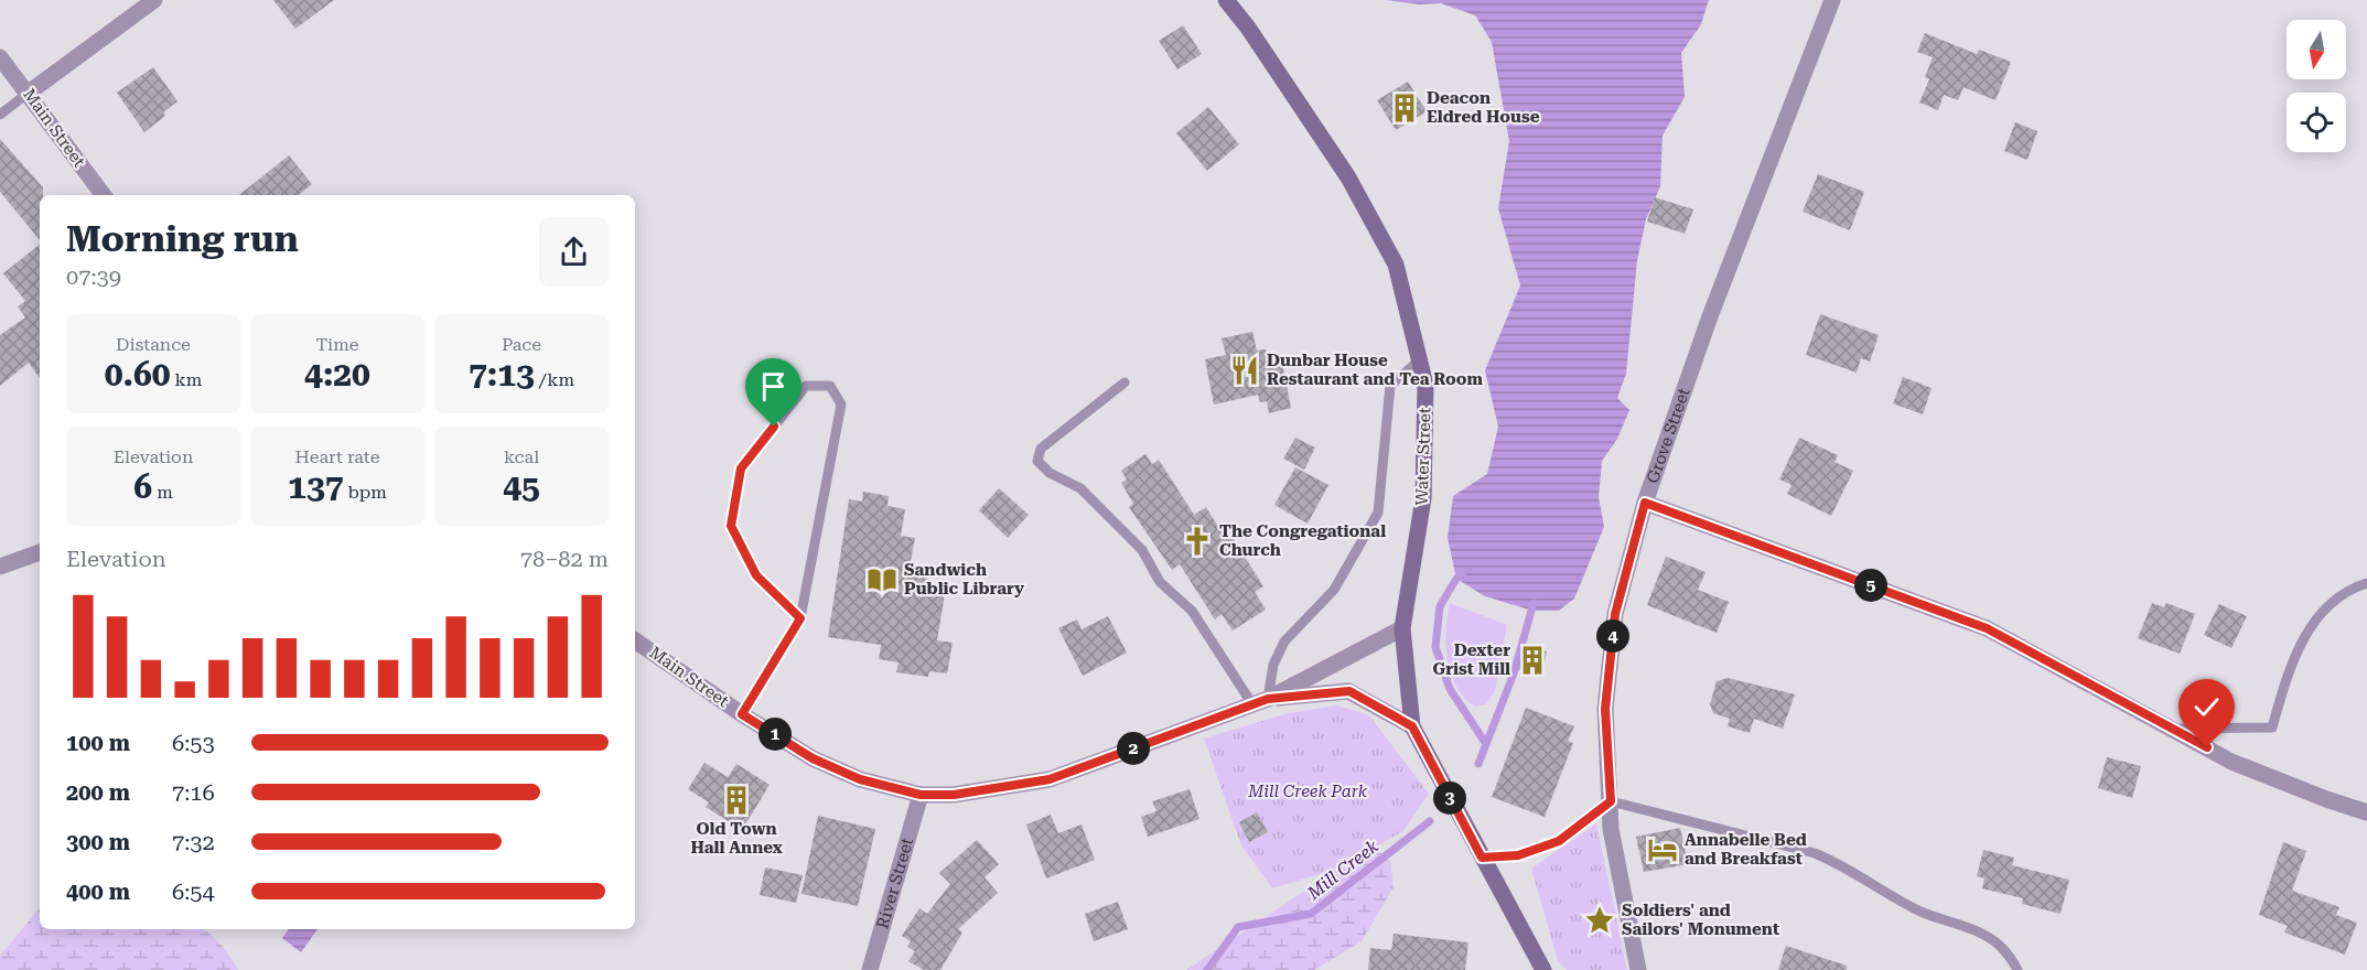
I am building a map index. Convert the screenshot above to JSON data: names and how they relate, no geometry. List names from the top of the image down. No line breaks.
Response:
{"streets":{"main road":["Water Street"],"street":["Main Street","Grove Street","River Street"]},"crossings":[["Main Street","Water Street"],["Main Street","River Street"]],"water":["Mill Creek"],"parks":["Mill Creek Park"],"places":{"building":["Deacon Eldred House","Dexter Grist Mill","Old Town Hall Annex"],"restaurant":["Dunbar House Restaurant and Tea Room"],"church":["The Congregational Church"],"library":["Sandwich Public Library"],"hotel":["Annabelle Bed and Breakfast"],"place":["Soldiers' and Sailors' Monument"]},"north":"bottom","page":{"heading":["Morning run","07:39"],"stats":[["Distance","0.60 km"],["Time","4:20"],["Pace","7:13 /km"],["Elevation","6 m"],["Heart rate","137 bpm"],["kcal","45"]],"chart":["Elevation","78–82 m"],"pins":["5","4","1","2","3"],"list":[{"name":"100 m","note":"6:53"},{"name":"200 m","note":"7:16"},{"name":"300 m","note":"7:32"},{"name":"400 m","note":"6:54"}]}}
